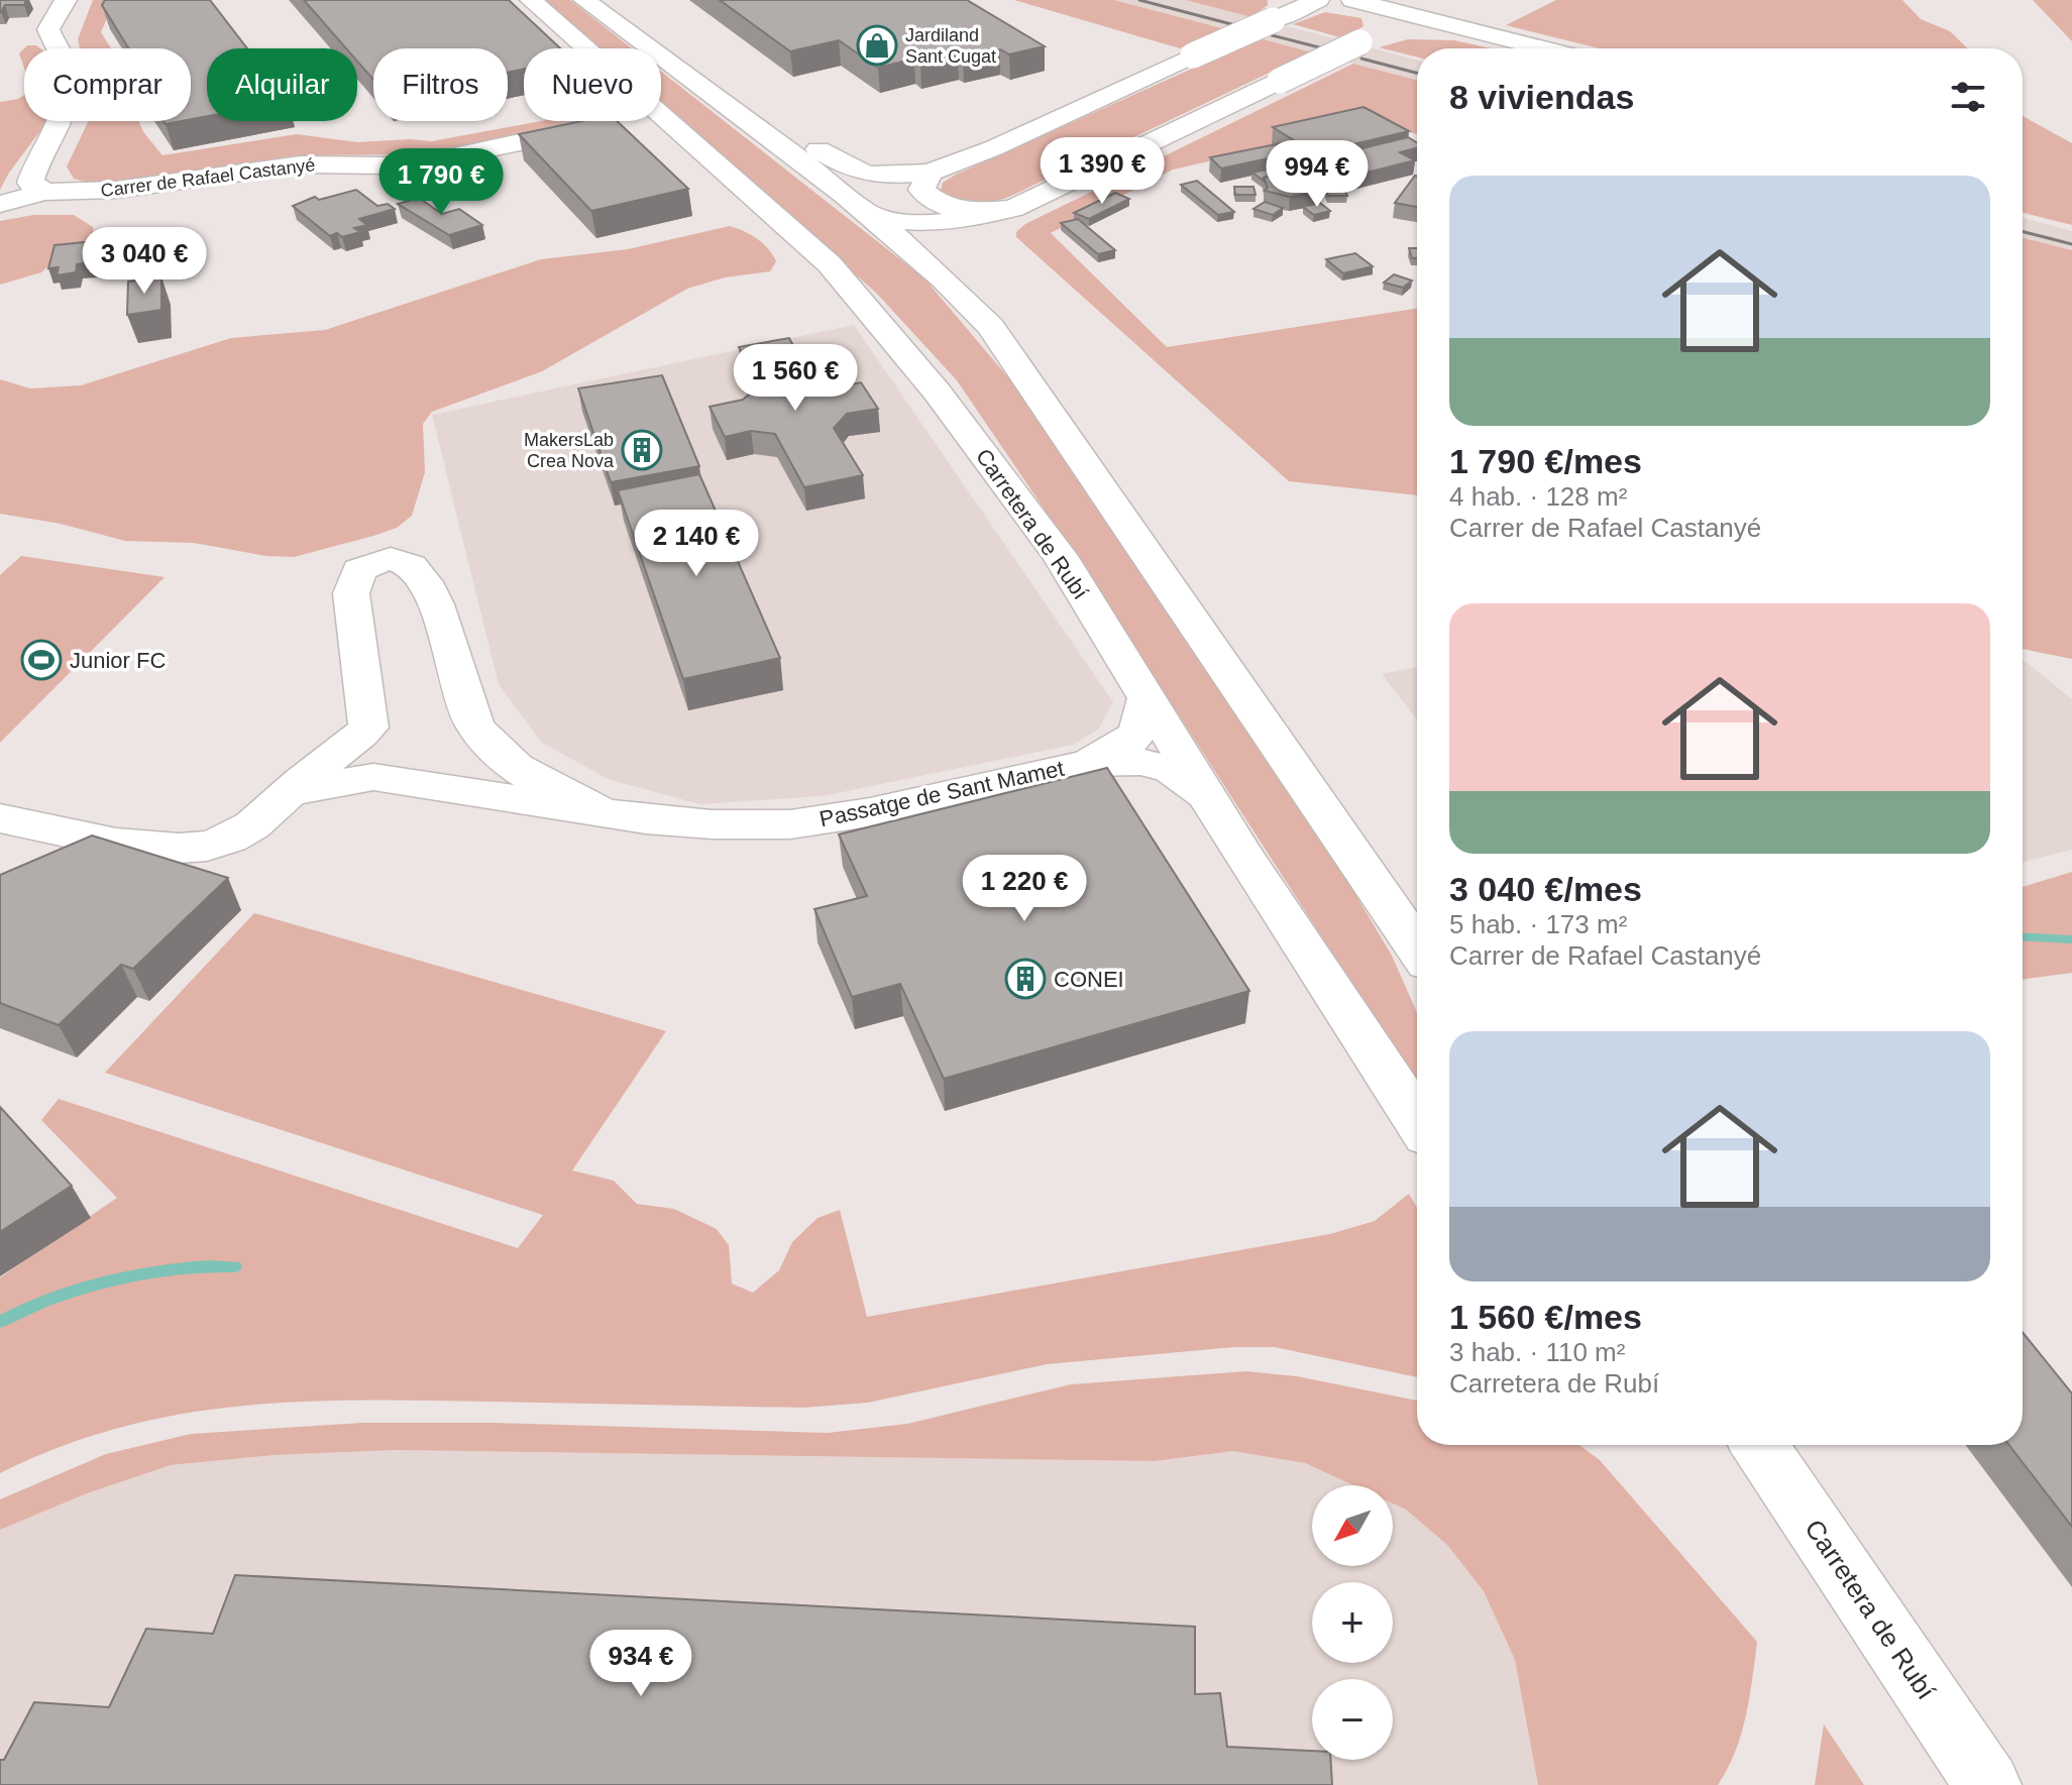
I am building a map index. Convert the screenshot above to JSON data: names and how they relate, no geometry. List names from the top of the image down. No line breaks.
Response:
{"streets":{"street":["Carrer de Rafael Castanyé","Carretera de Rubí","Passatge de Sant Mamet"]},"crossings":[["Carretera de Rubí","Passatge de Sant Mamet"]],"places":{"shop":["Jardiland Sant Cugat"],"building":["MakersLab Crea Nova","CONEI"],"sports":["Junior FC"]},"north":"bottom left","page":{"chip":["Comprar","Alquilar","Filtros","Nuevo"],"heading":"8 viviendas","price":["1 390 €","994 €","1 790 €","3 040 €","1 560 €","2 140 €","1 220 €","934 €"],"list":[{"name":"1 790 €/mes","note":"4 hab. · 128 m² · Carrer de Rafael Castanyé"},{"name":"3 040 €/mes","note":"5 hab. · 173 m² · Carrer de Rafael Castanyé"},{"name":"1 560 €/mes","note":"3 hab. · 110 m² · Carretera de Rubí"}],"map_buttons":["+","−"]}}
